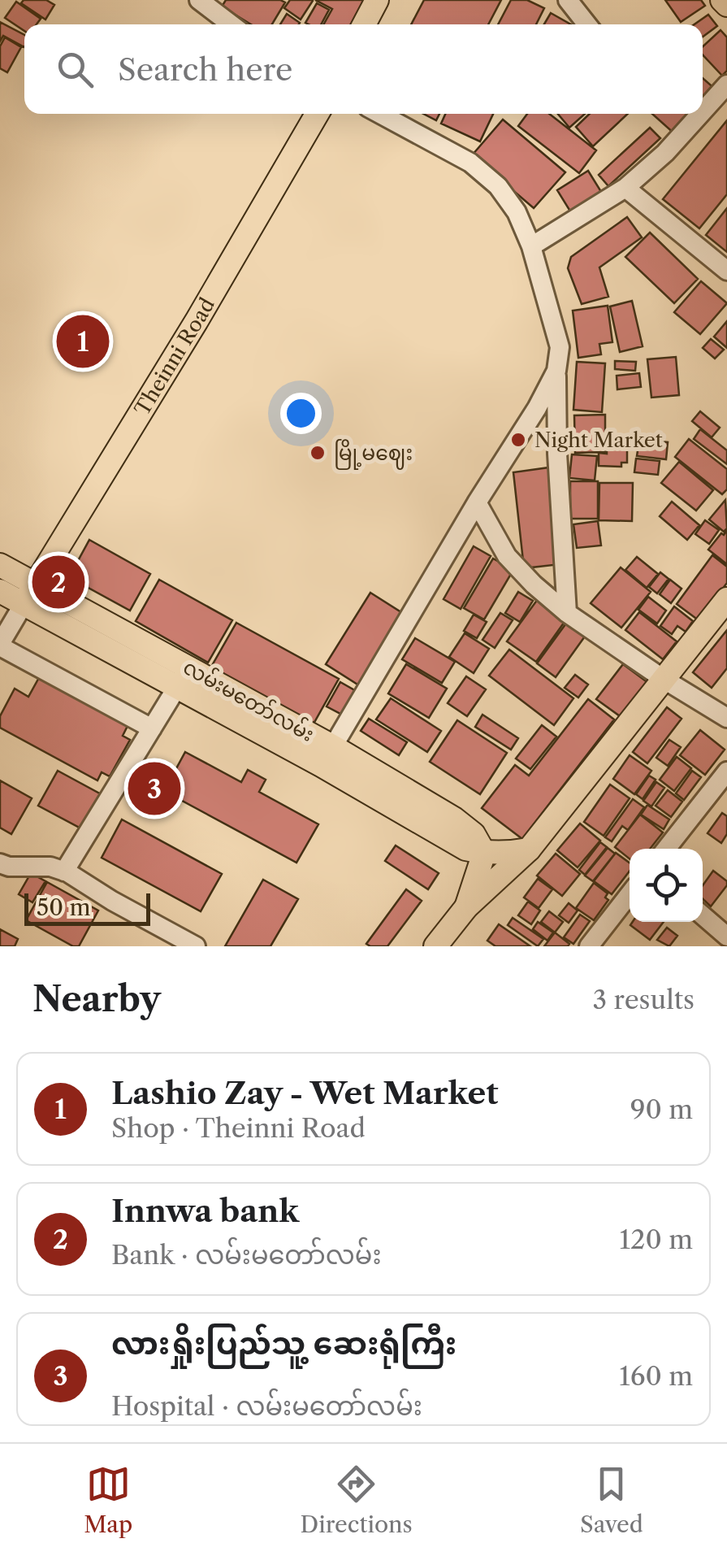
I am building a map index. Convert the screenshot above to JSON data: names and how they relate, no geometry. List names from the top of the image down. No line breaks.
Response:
{"streets":{"main road":["Theinni Road","လမ်းမတော်လမ်း"]},"crossings":[["Theinni Road","လမ်းမတော်လမ်း"]],"places":["Night Market","မြို့မဈေး"],"scale_bar":"50 m","page":{"search":"Search here","pins":["1","2","3"],"scale":"50 m","heading":["Nearby","3 results"],"list":[{"mark":"1","name":"Lashio Zay - Wet Market","note":"Shop · Theinni Road","value":"90 m"},{"mark":"2","name":"Innwa bank","note":"Bank · လမ်းမတော်လမ်း","value":"120 m"},{"mark":"3","name":"လားရှိုးပြည်သူ့ ဆေးရုံကြီး","note":"Hospital · လမ်းမတော်လမ်း","value":"160 m"}],"nav":["Map","Directions","Saved"]}}
